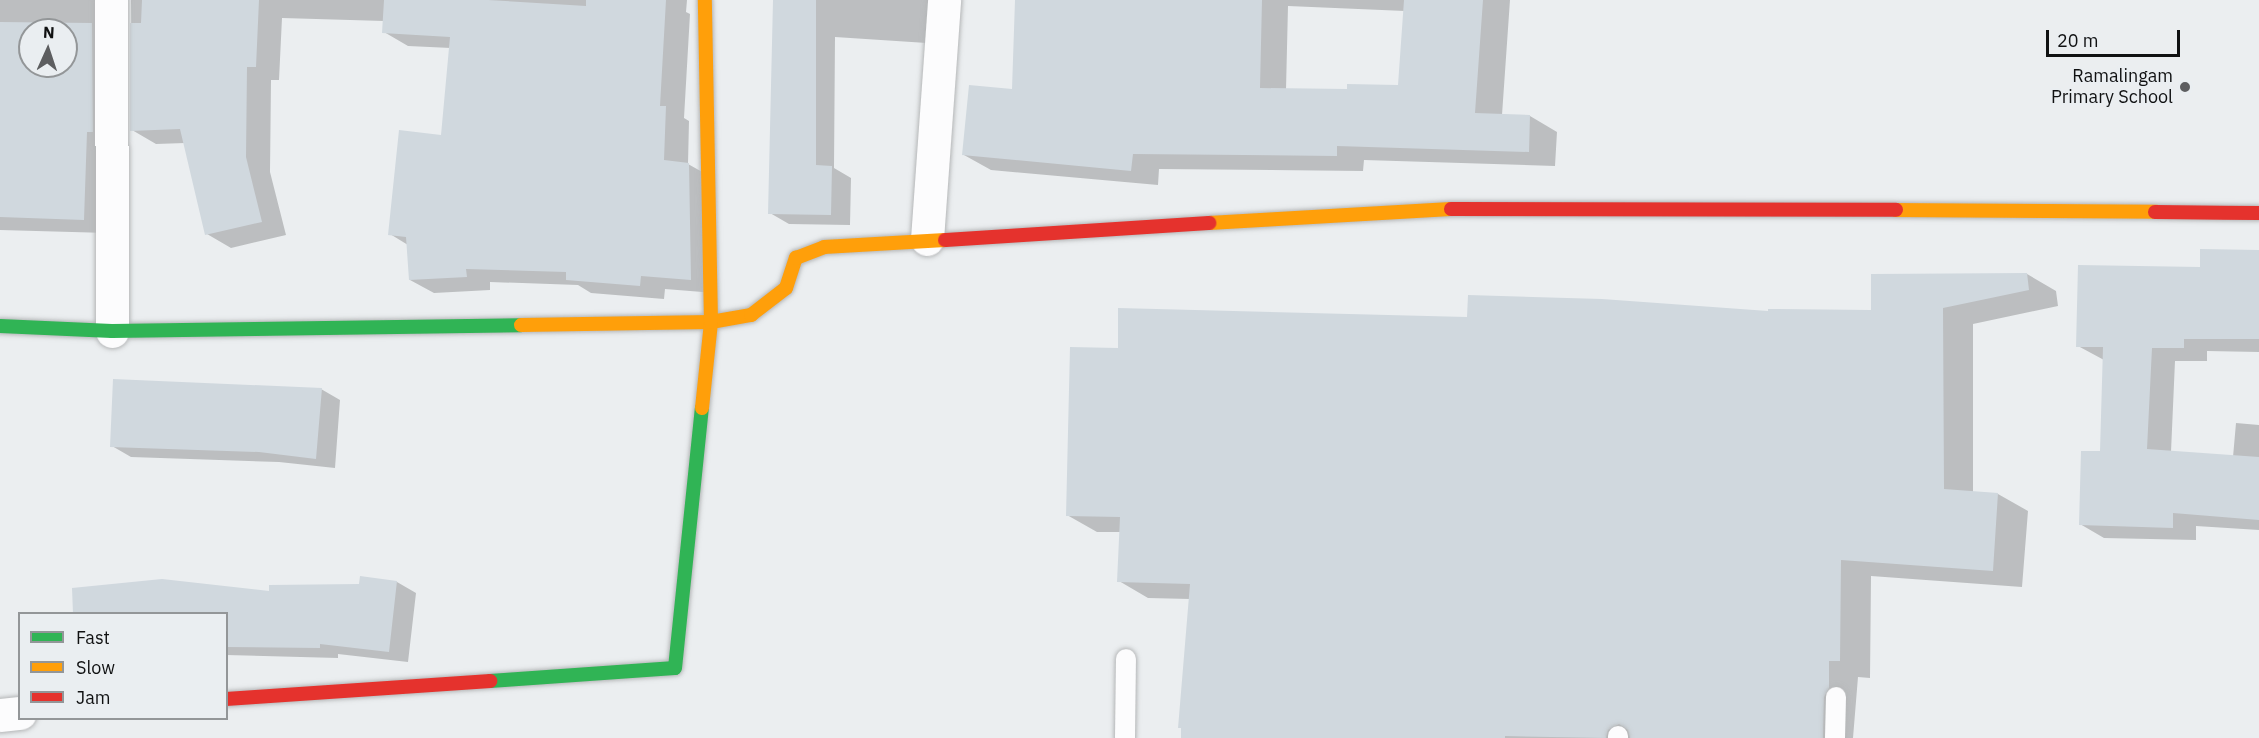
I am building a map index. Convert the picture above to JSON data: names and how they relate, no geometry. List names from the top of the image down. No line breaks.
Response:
{"places":["Ramalingam Primary School"],"legend":["Fast","Slow","Jam"],"scale_bar":"20 m","north":"top"}
